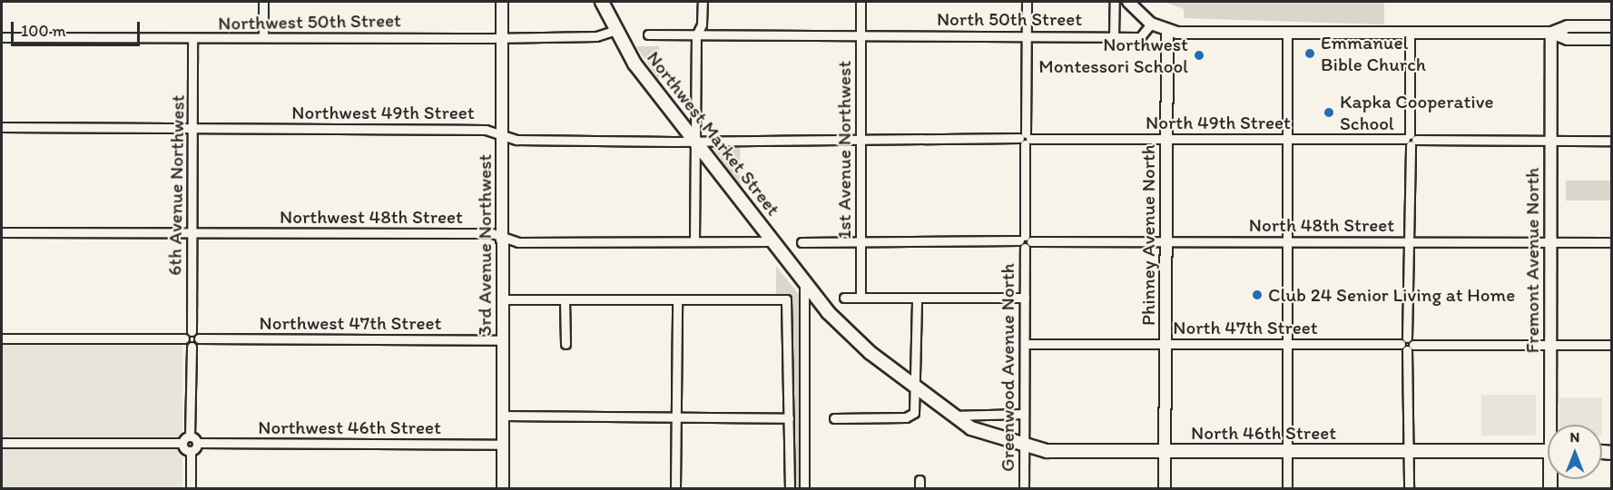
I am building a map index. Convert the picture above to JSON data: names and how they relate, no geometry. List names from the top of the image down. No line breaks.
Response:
{"streets":{"main road":["Northwest Market Street","North 46th Street"],"street":["North 50th Street","Northwest 50th Street","Northwest 49th Street","North 49th Street","1st Avenue Northwest","6th Avenue Northwest","Northwest 48th Street","North 48th Street","Phinney Avenue North","3rd Avenue Northwest","Fremont Avenue North","Northwest 47th Street","North 47th Street","Greenwood Avenue North","Northwest 46th Street"]},"crossings":[["North 50th Street","1st Avenue Northwest"],["North 50th Street","Greenwood Avenue North"],["Northwest 50th Street","Northwest Market Street"],["Northwest 50th Street","6th Avenue Northwest"],["Northwest 50th Street","3rd Avenue Northwest"],["Northwest 49th Street","North 49th Street"],["Northwest 49th Street","Northwest Market Street"],["Northwest 49th Street","1st Avenue Northwest"],["Northwest 49th Street","6th Avenue Northwest"],["Northwest 49th Street","3rd Avenue Northwest"],["North 49th Street","1st Avenue Northwest"],["North 49th Street","Phinney Avenue North"],["North 49th Street","Fremont Avenue North"],["North 49th Street","Greenwood Avenue North"],["Northwest Market Street","Northwest 48th Street"],["Northwest Market Street","North 46th Street"],["1st Avenue Northwest","North 48th Street"],["6th Avenue Northwest","Northwest 48th Street"],["Northwest 48th Street","3rd Avenue Northwest"],["North 48th Street","Phinney Avenue North"],["North 48th Street","Fremont Avenue North"],["North 48th Street","Greenwood Avenue North"],["Phinney Avenue North","North 47th Street"],["Phinney Avenue North","North 46th Street"],["3rd Avenue Northwest","Northwest 47th Street"],["3rd Avenue Northwest","Northwest 46th Street"],["Fremont Avenue North","North 47th Street"],["North 47th Street","Greenwood Avenue North"],["Greenwood Avenue North","North 46th Street"]],"places":["Emmanuel Bible Church","Northwest Montessori School","Kapka Cooperative School","Club 24 Senior Living at Home"],"scale_bar":"100 m","north":"top"}
